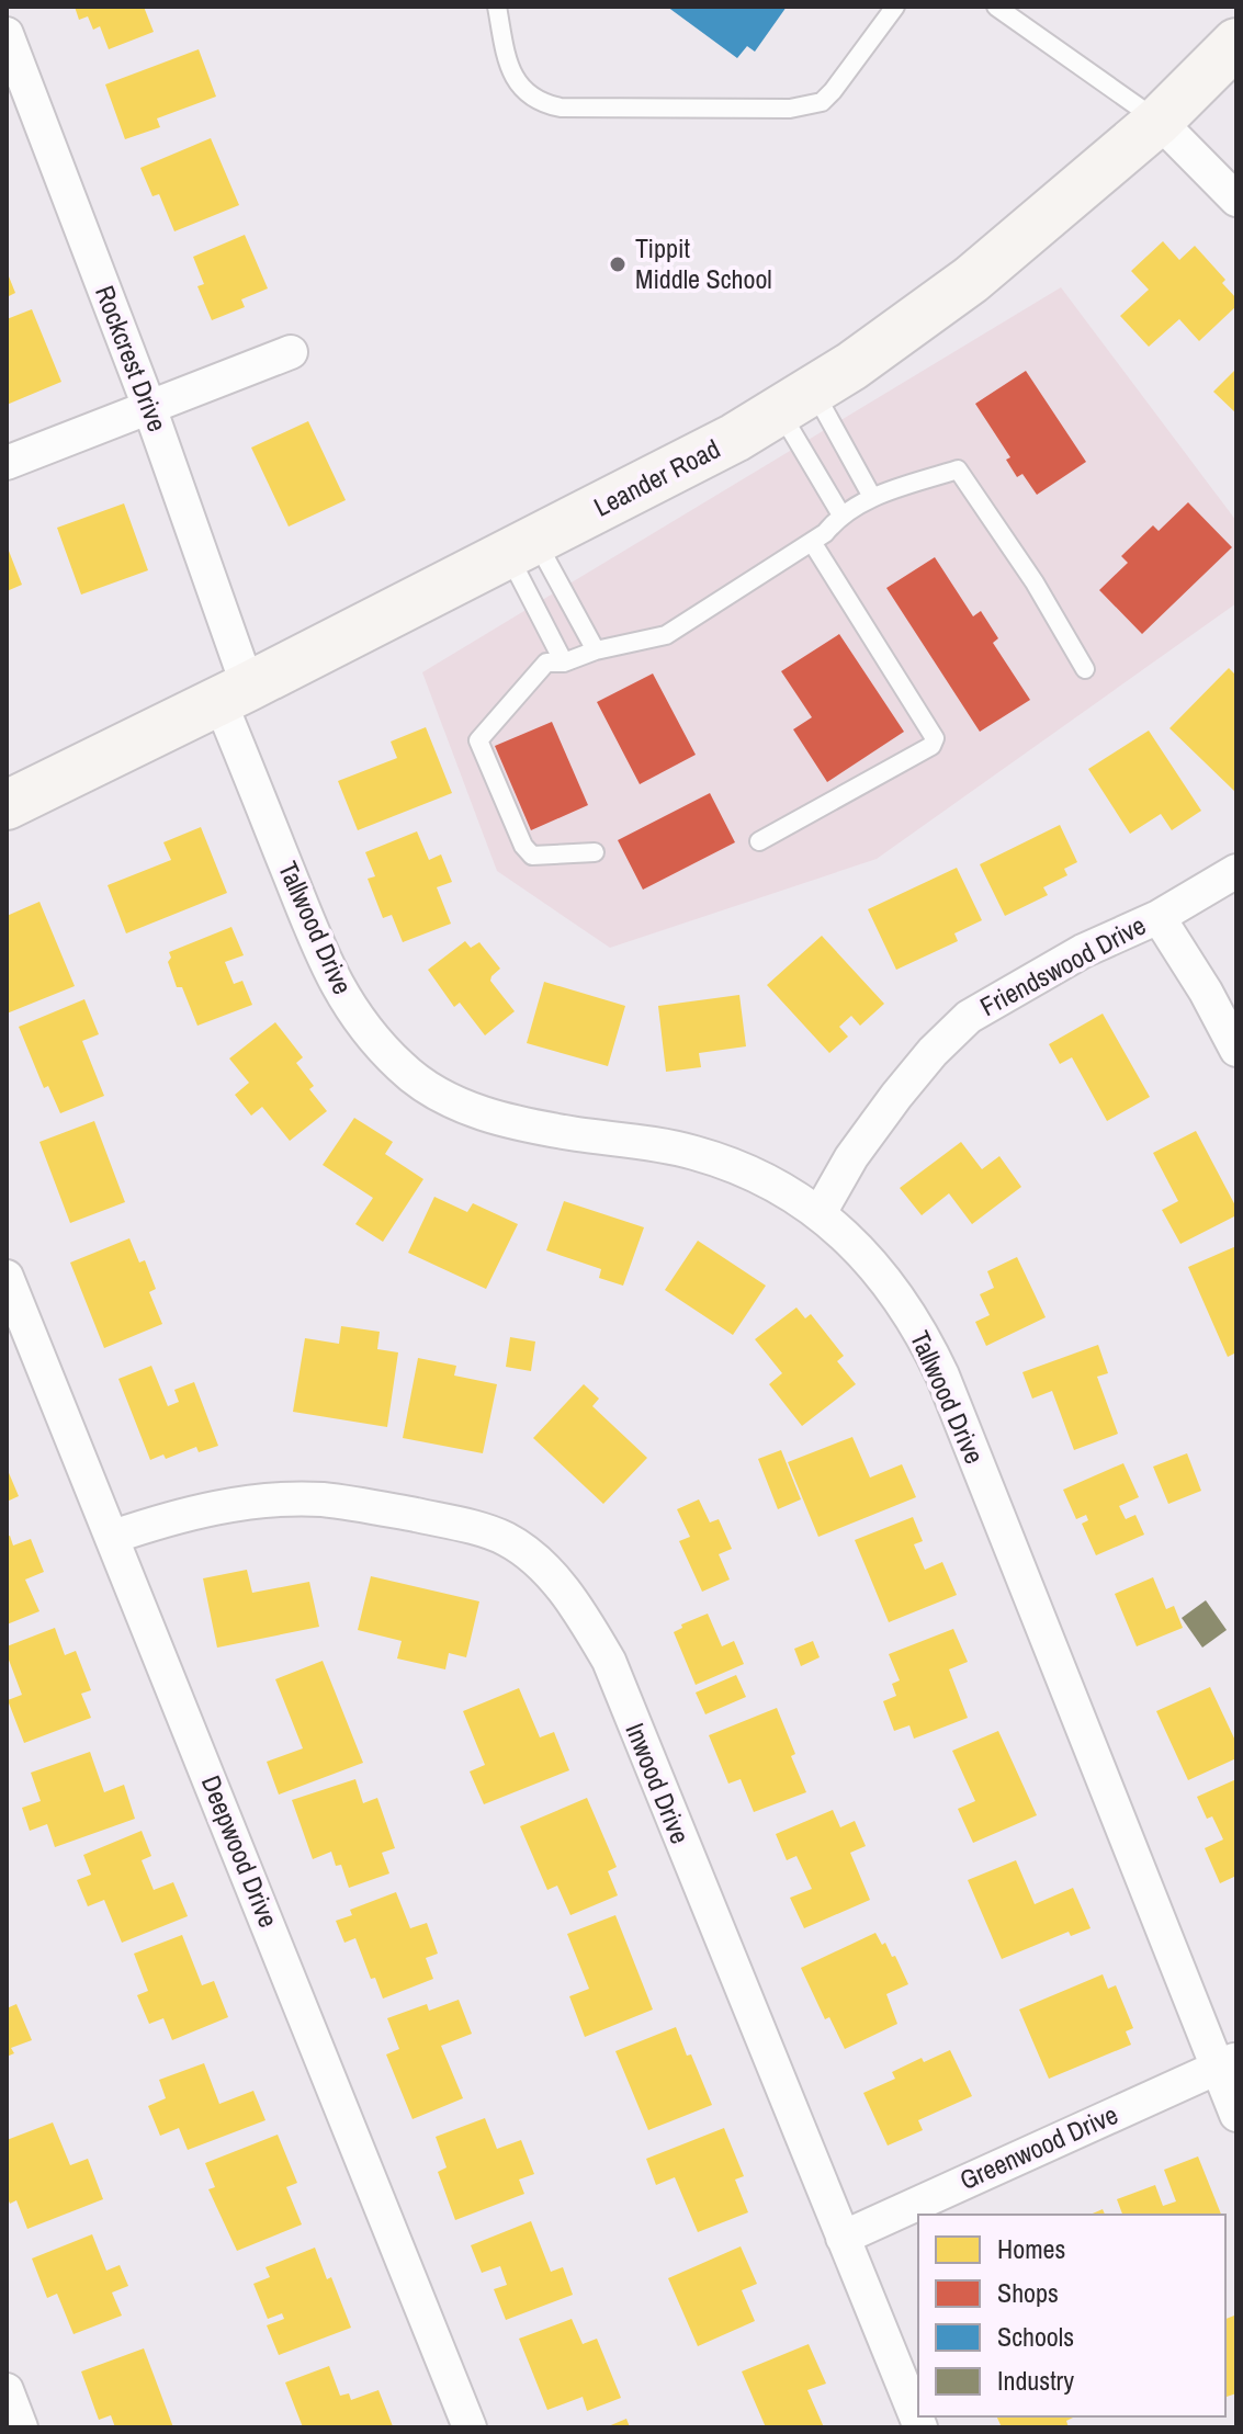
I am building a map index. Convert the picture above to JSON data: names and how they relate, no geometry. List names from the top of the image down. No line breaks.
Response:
{"streets":{"main road":["Leander Road"],"street":["Rockcrest Drive","Tallwood Drive","Friendswood Drive","Inwood Drive","Deepwood Drive","Greenwood Drive"]},"crossings":[["Rockcrest Drive","Leander Road"],["Rockcrest Drive","Tallwood Drive"],["Leander Road","Tallwood Drive"],["Tallwood Drive","Friendswood Drive"],["Tallwood Drive","Greenwood Drive"],["Inwood Drive","Deepwood Drive"],["Inwood Drive","Greenwood Drive"]],"places":["Tippit Middle School"],"legend":["Homes","Shops","Schools","Industry"]}
